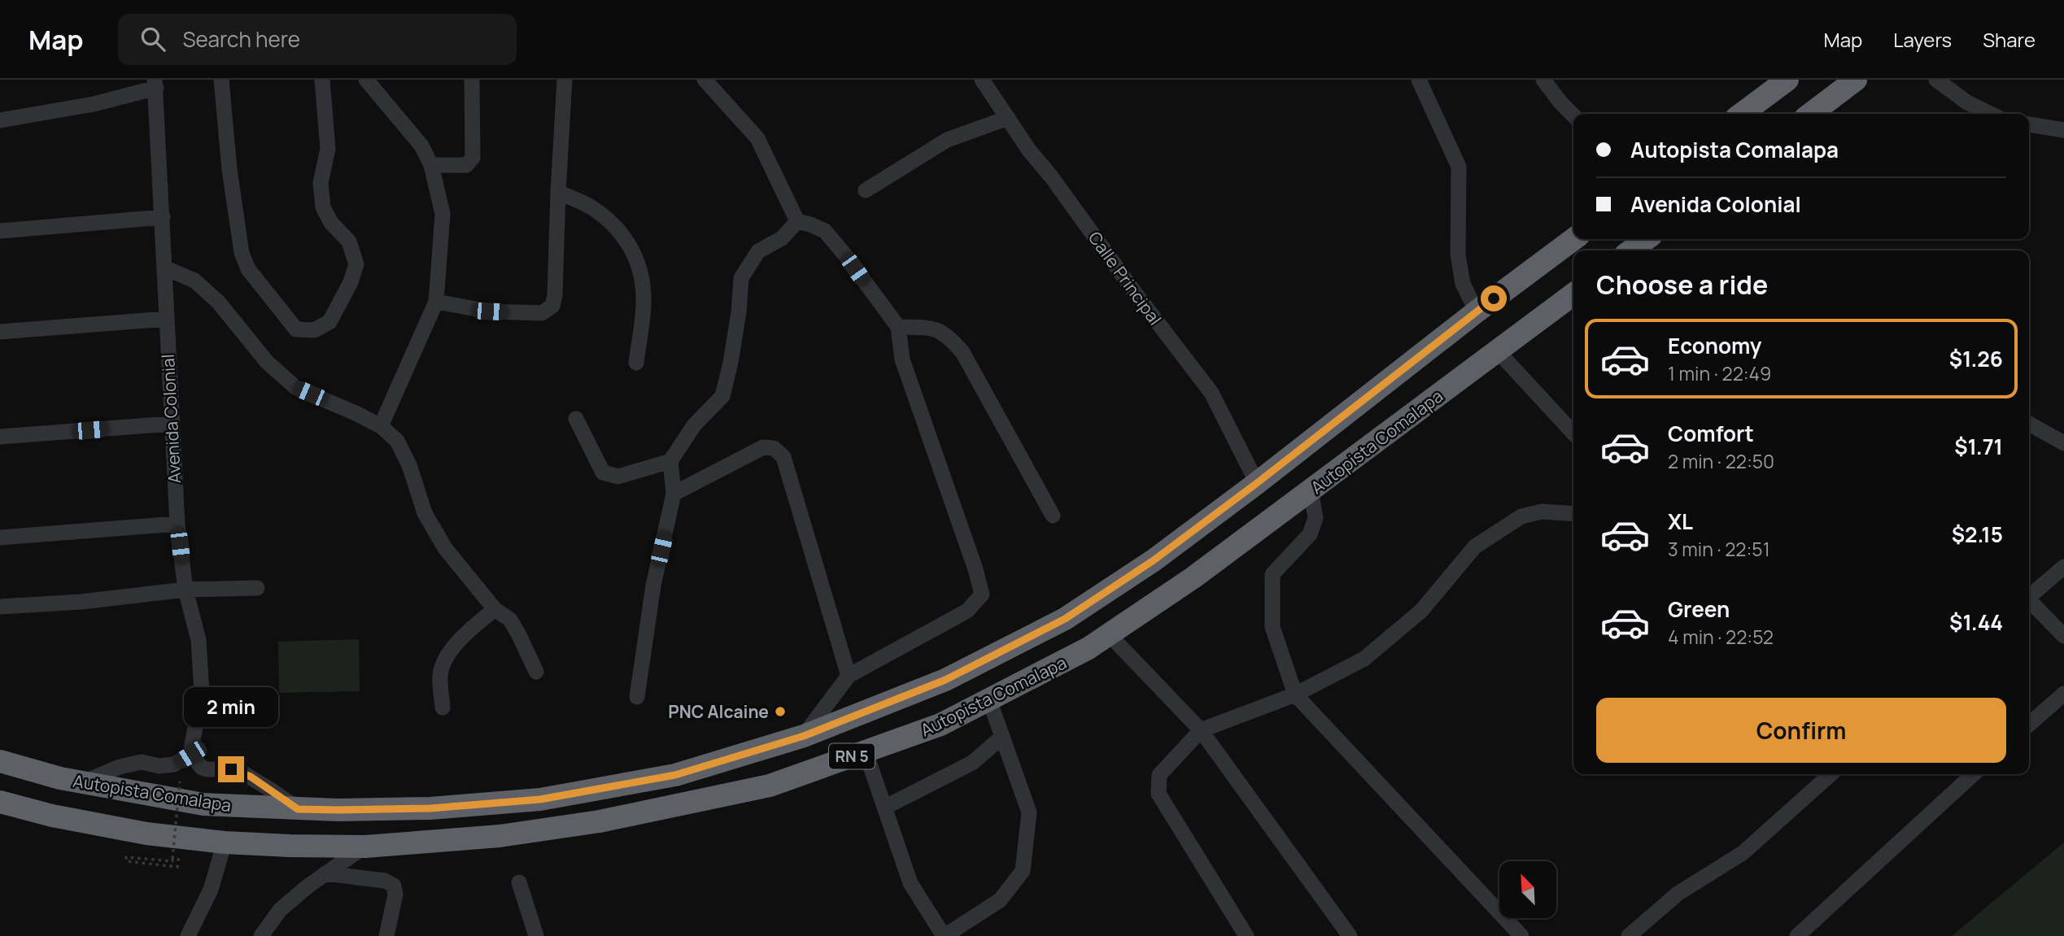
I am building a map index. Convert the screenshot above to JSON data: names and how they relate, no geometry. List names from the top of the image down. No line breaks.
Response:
{"streets":{"highway":["Autopista Comalapa","RN 5"],"street":["Calle Principal","Avenida Colonial"]},"crossings":[["Calle Principal","Autopista Comalapa"]],"places":["PNC Alcaine"],"north":"top left","page":{"header":"Map","search":"Search here","nav":["Map","Layers","Share"],"banner":["Autopista Comalapa","Avenida Colonial"],"heading":"Choose a ride","list":[{"name":"Economy","note":"1 min · 22:49","value":"$1.26"},{"name":"Comfort","note":"2 min · 22:50","value":"$1.71"},{"name":"XL","note":"3 min · 22:51","value":"$2.15"},{"name":"Green","note":"4 min · 22:52","value":"$1.44"}],"buttons":"Confirm","bubble":"2 min"}}
